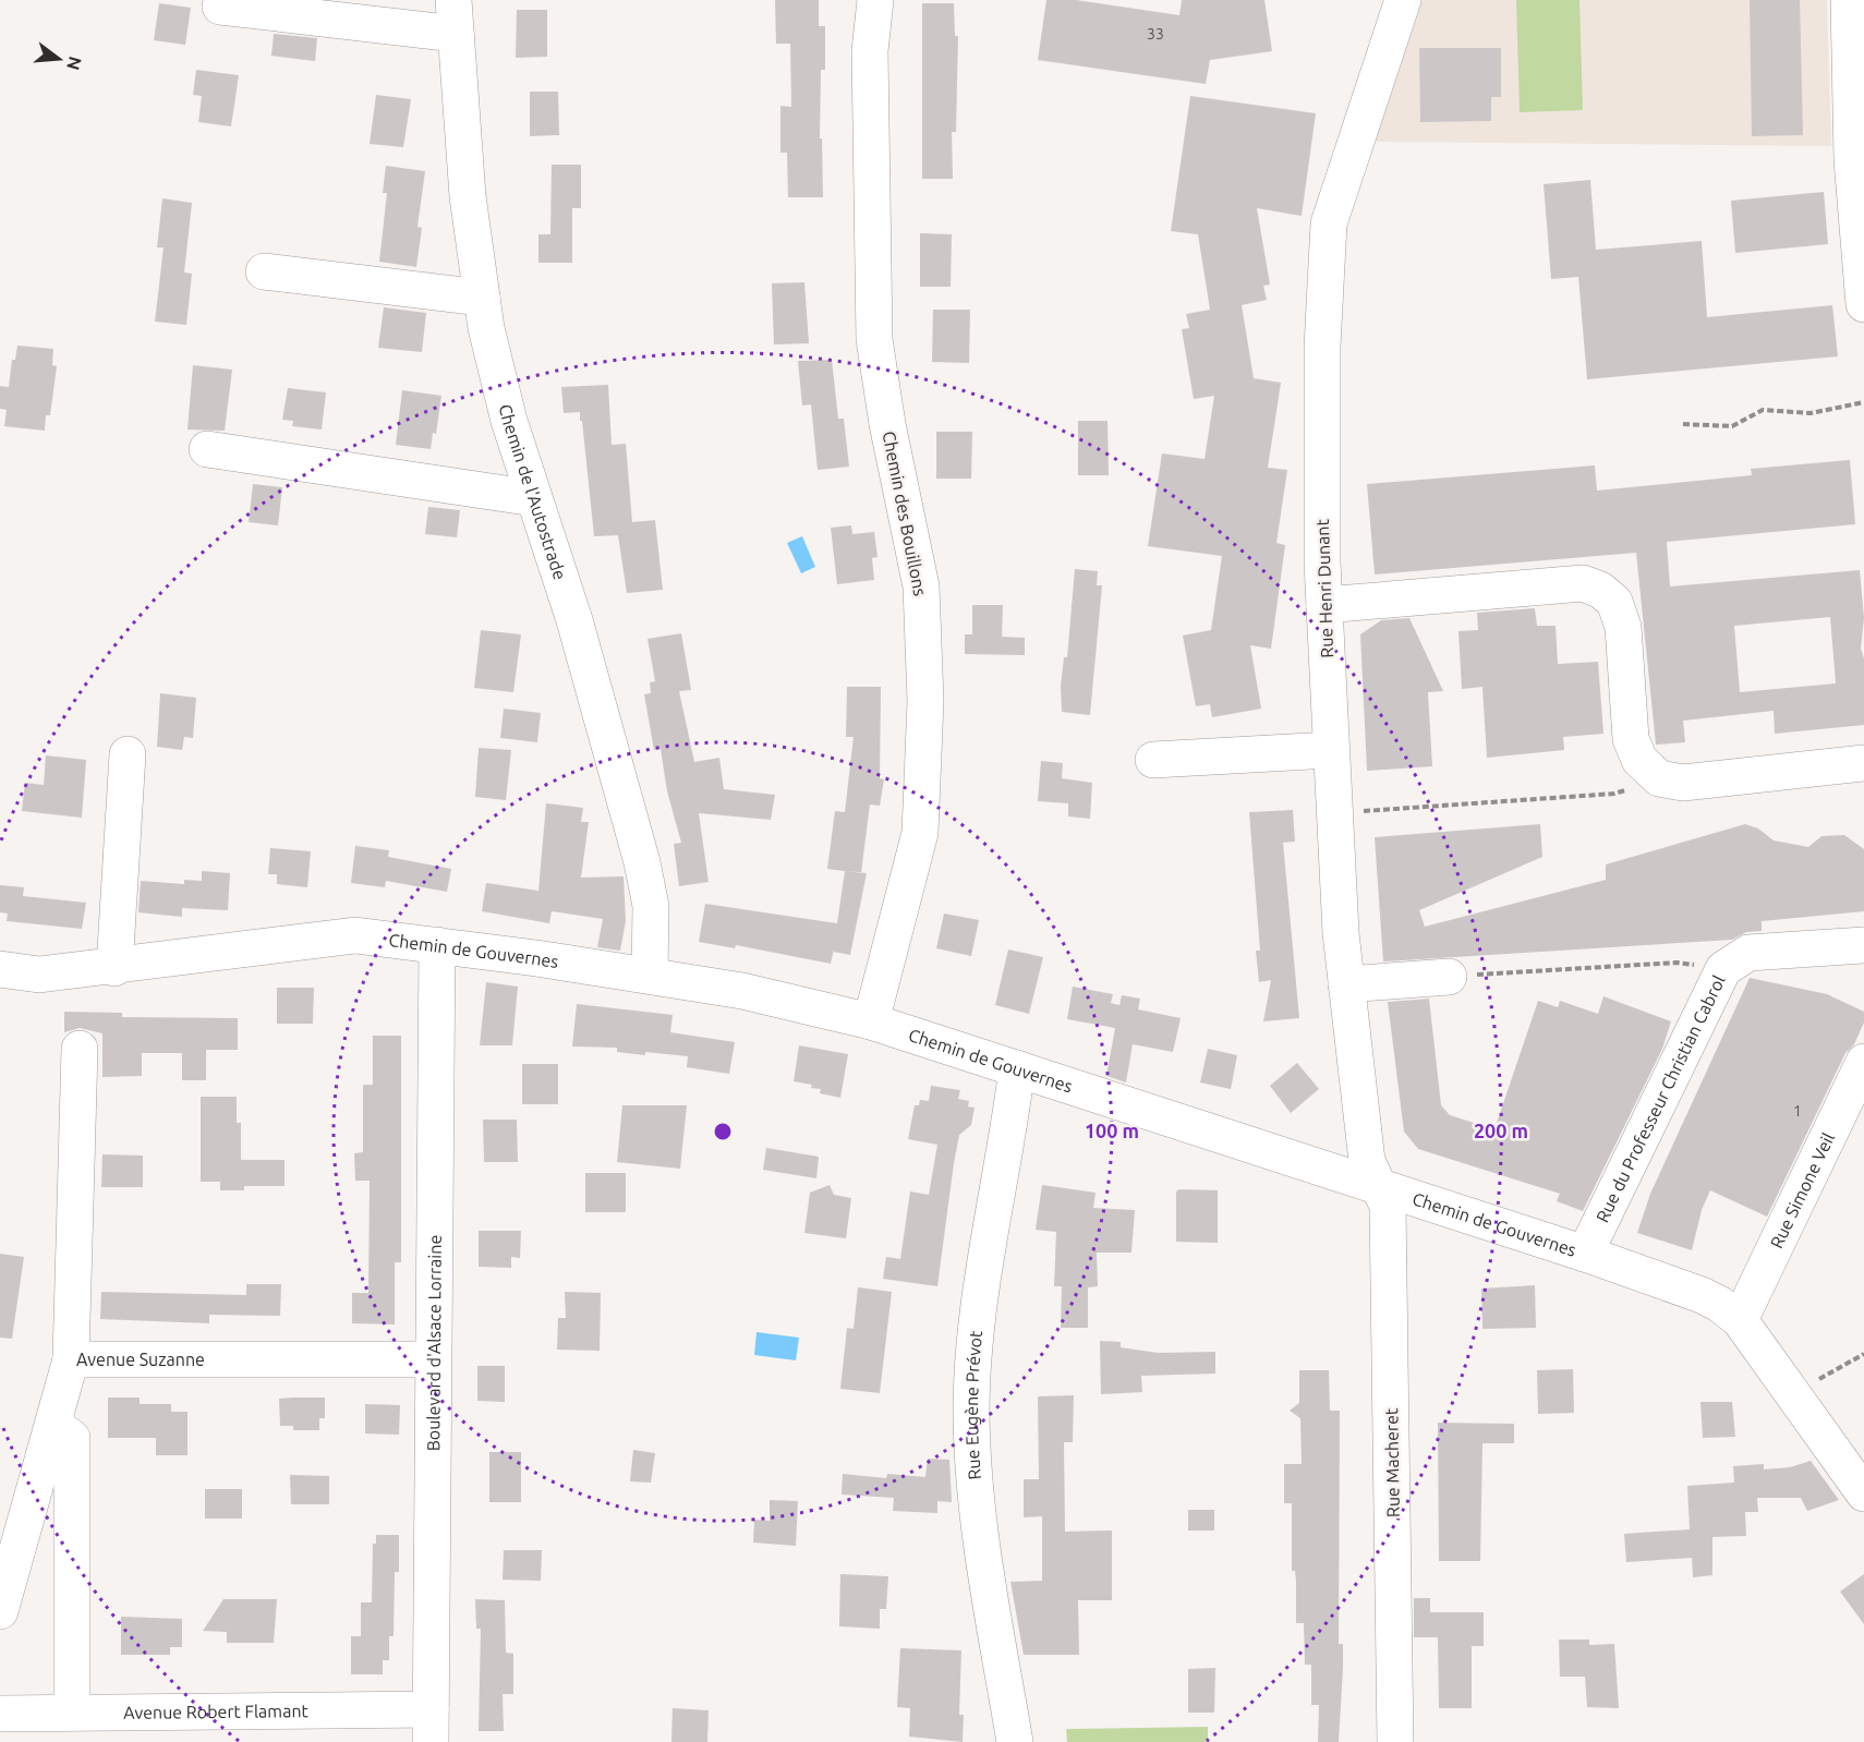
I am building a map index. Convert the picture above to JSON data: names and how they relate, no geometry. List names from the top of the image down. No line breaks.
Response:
{"streets":{"street":["Chemin de l'Autostrade","Chemin des Bouillons","Rue Henri Dunant","Chemin de Gouvernes","Rue du Professeur Christian Cabrol","Rue Simone Veil","Boulevard d'Alsace Lorraine","Avenue Suzanne","Rue Eugène Prévot","Rue Macheret","Avenue Robert Flamant"]},"crossings":[["Chemin de l'Autostrade","Chemin de Gouvernes"],["Chemin des Bouillons","Chemin de Gouvernes"],["Rue Henri Dunant","Chemin de Gouvernes"],["Rue Henri Dunant","Rue Macheret"],["Chemin de Gouvernes","Rue du Professeur Christian Cabrol"],["Chemin de Gouvernes","Rue Simone Veil"],["Chemin de Gouvernes","Boulevard d'Alsace Lorraine"],["Chemin de Gouvernes","Rue Eugène Prévot"],["Chemin de Gouvernes","Rue Macheret"],["Boulevard d'Alsace Lorraine","Avenue Suzanne"],["Boulevard d'Alsace Lorraine","Avenue Robert Flamant"]],"house_numbers":["33","1"],"north":"right","rings":["100 m","200 m"]}
